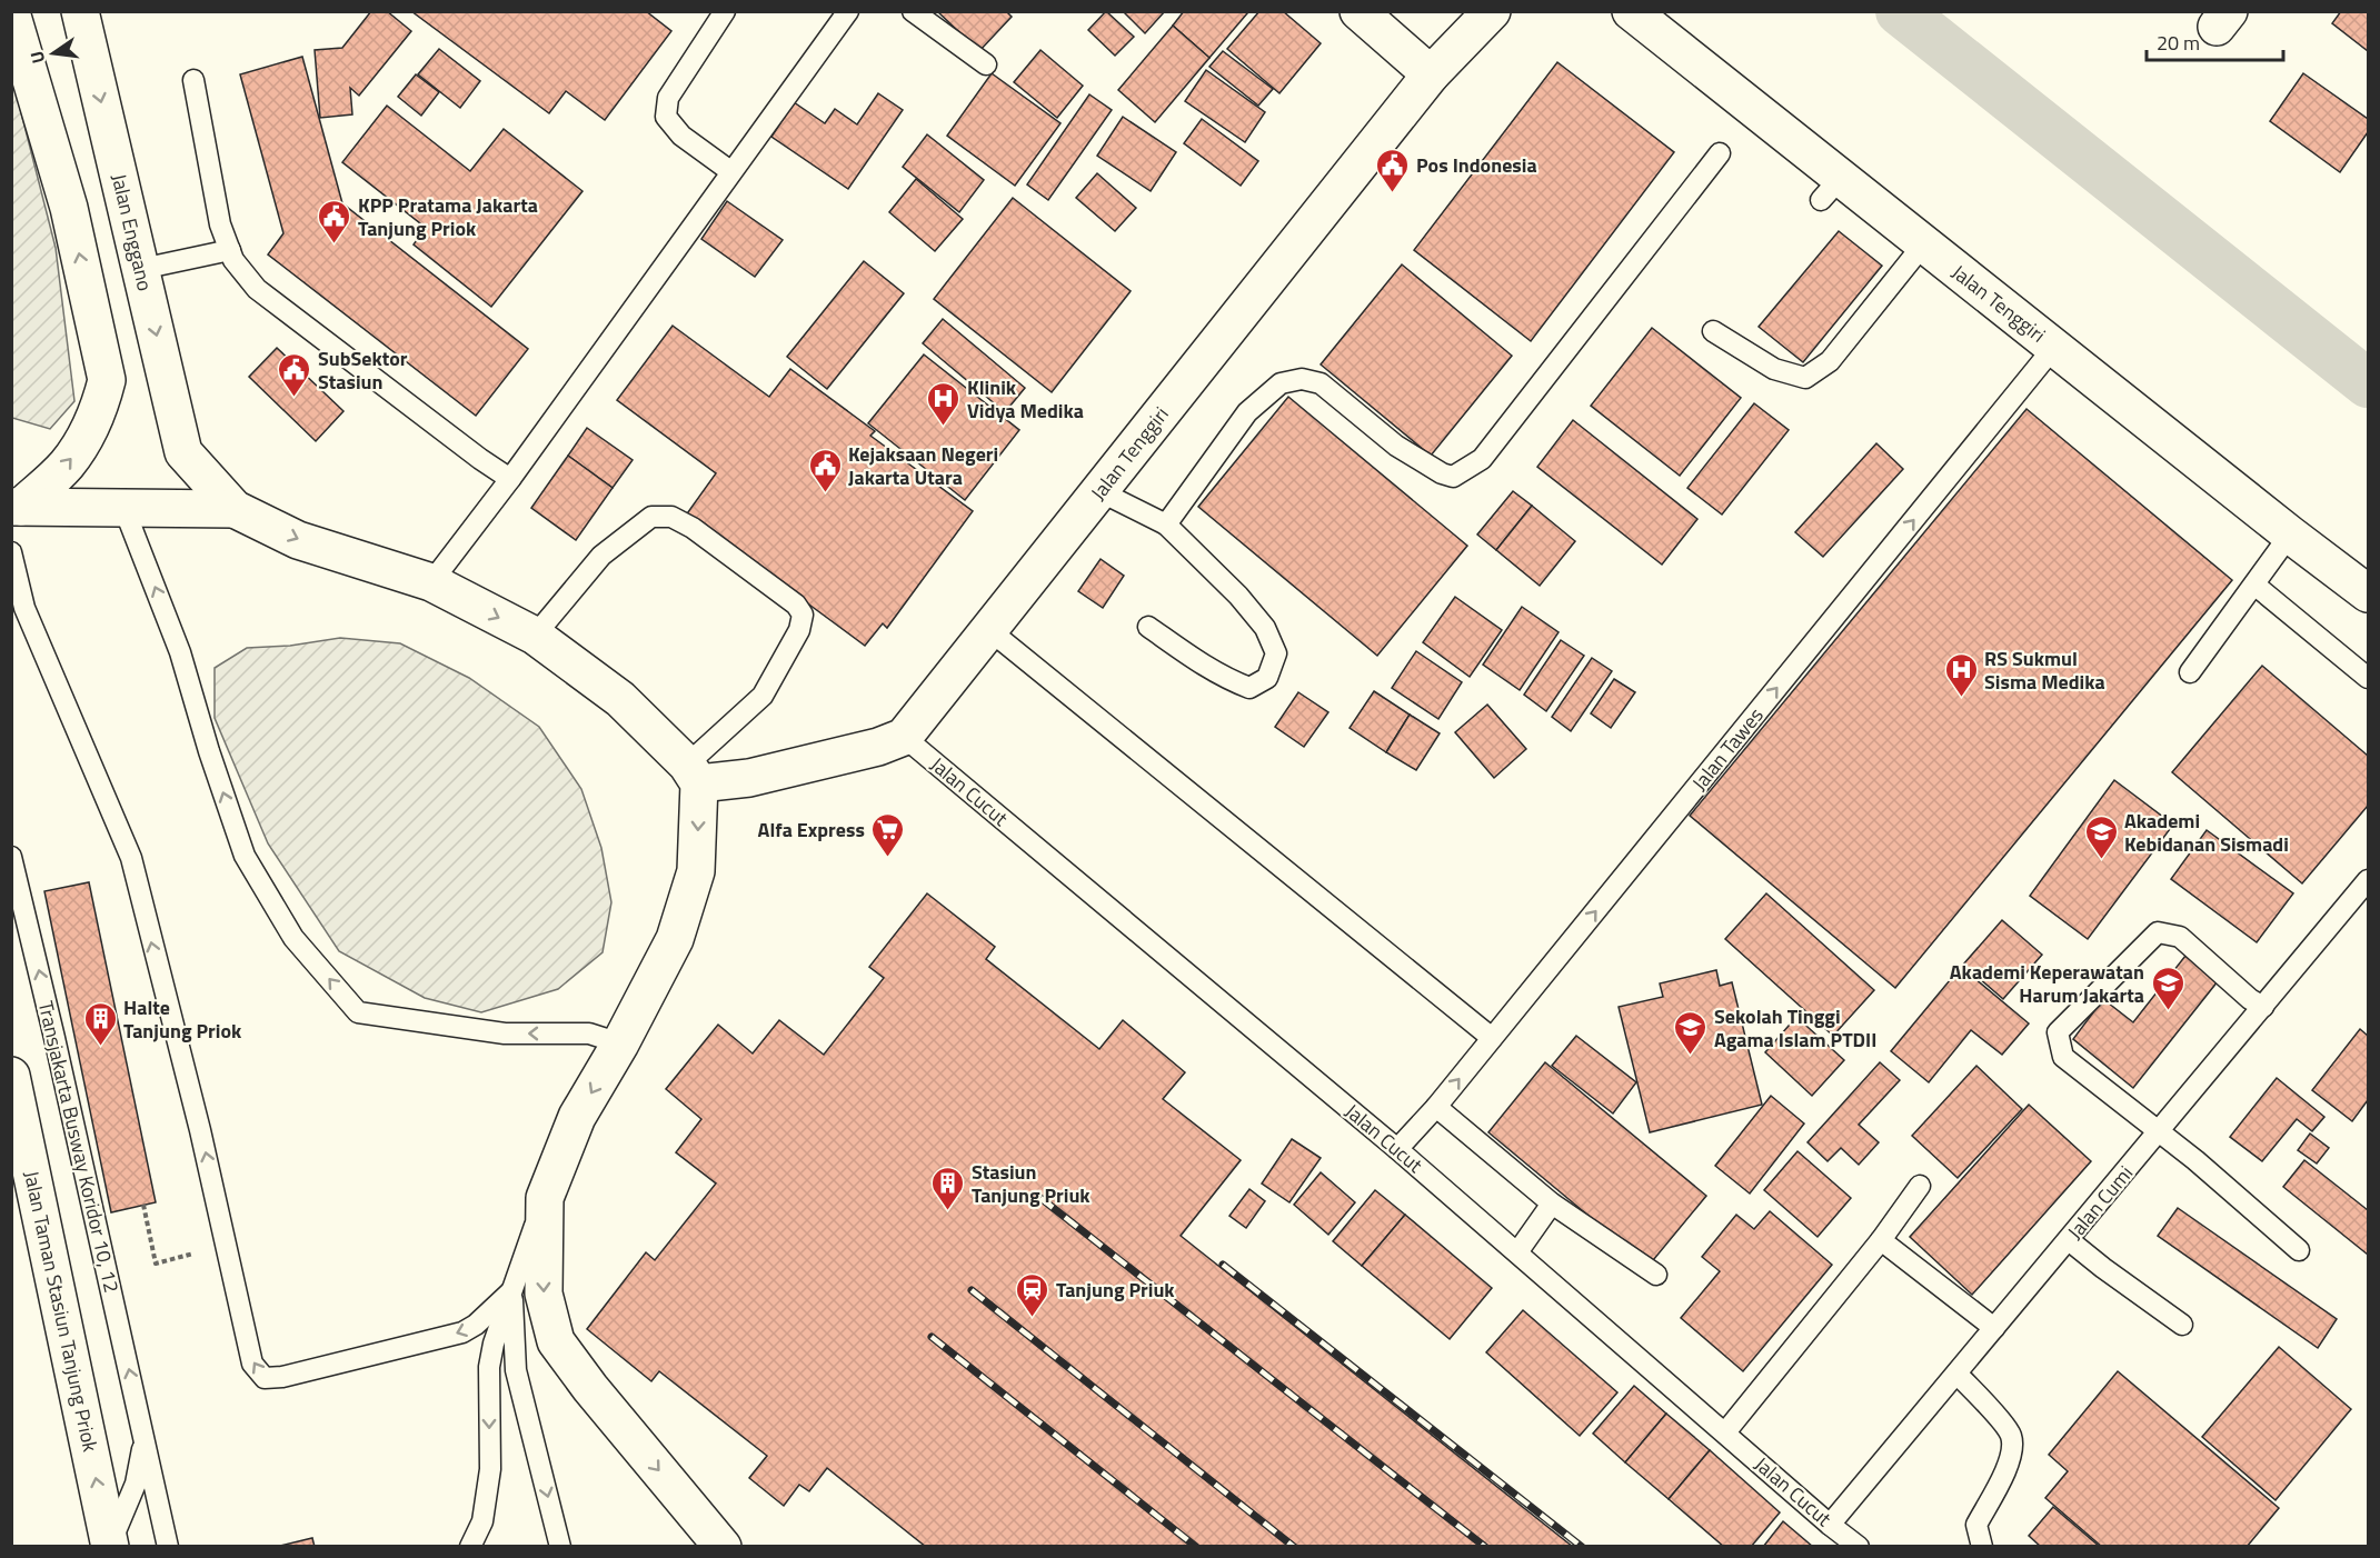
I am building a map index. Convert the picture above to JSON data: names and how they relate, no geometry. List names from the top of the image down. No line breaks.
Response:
{"streets":{"main road":["Jalan Enggano","Jalan Tenggiri","Jalan Taman Stasiun Tanjung Priok"],"lane":["Jalan Tawes","Jalan Cucut","Transjakarta Busway Koridor 10, 12","Jalan Cumi"]},"crossings":[["Jalan Tenggiri","Jalan Tawes"],["Jalan Tenggiri","Jalan Cucut"],["Jalan Tawes","Jalan Cucut"],["Jalan Cucut","Jalan Cumi"],["Transjakarta Busway Koridor 10, 12","Jalan Taman Stasiun Tanjung Priok"]],"one_way":["Jalan Enggano","Jalan Tawes","Jalan Taman Stasiun Tanjung Priok"],"places":{"public building":["Pos Indonesia","KPP Pratama Jakarta Tanjung Priok","SubSektor Stasiun","Kejaksaan Negeri Jakarta Utara"],"hospital":["Klinik Vidya Medika","RS Sukmul Sisma Medika"],"supermarket":["Alfa Express"],"school or university":["Akademi Kebidanan Sismadi","Akademi Keperawatan Harum Jakarta","Sekolah Tinggi Agama Islam PTDII"],"building":["Halte Tanjung Priok","Stasiun Tanjung Priuk"],"station":["Tanjung Priuk"]},"scale_bar":"20 m","north":"left"}
